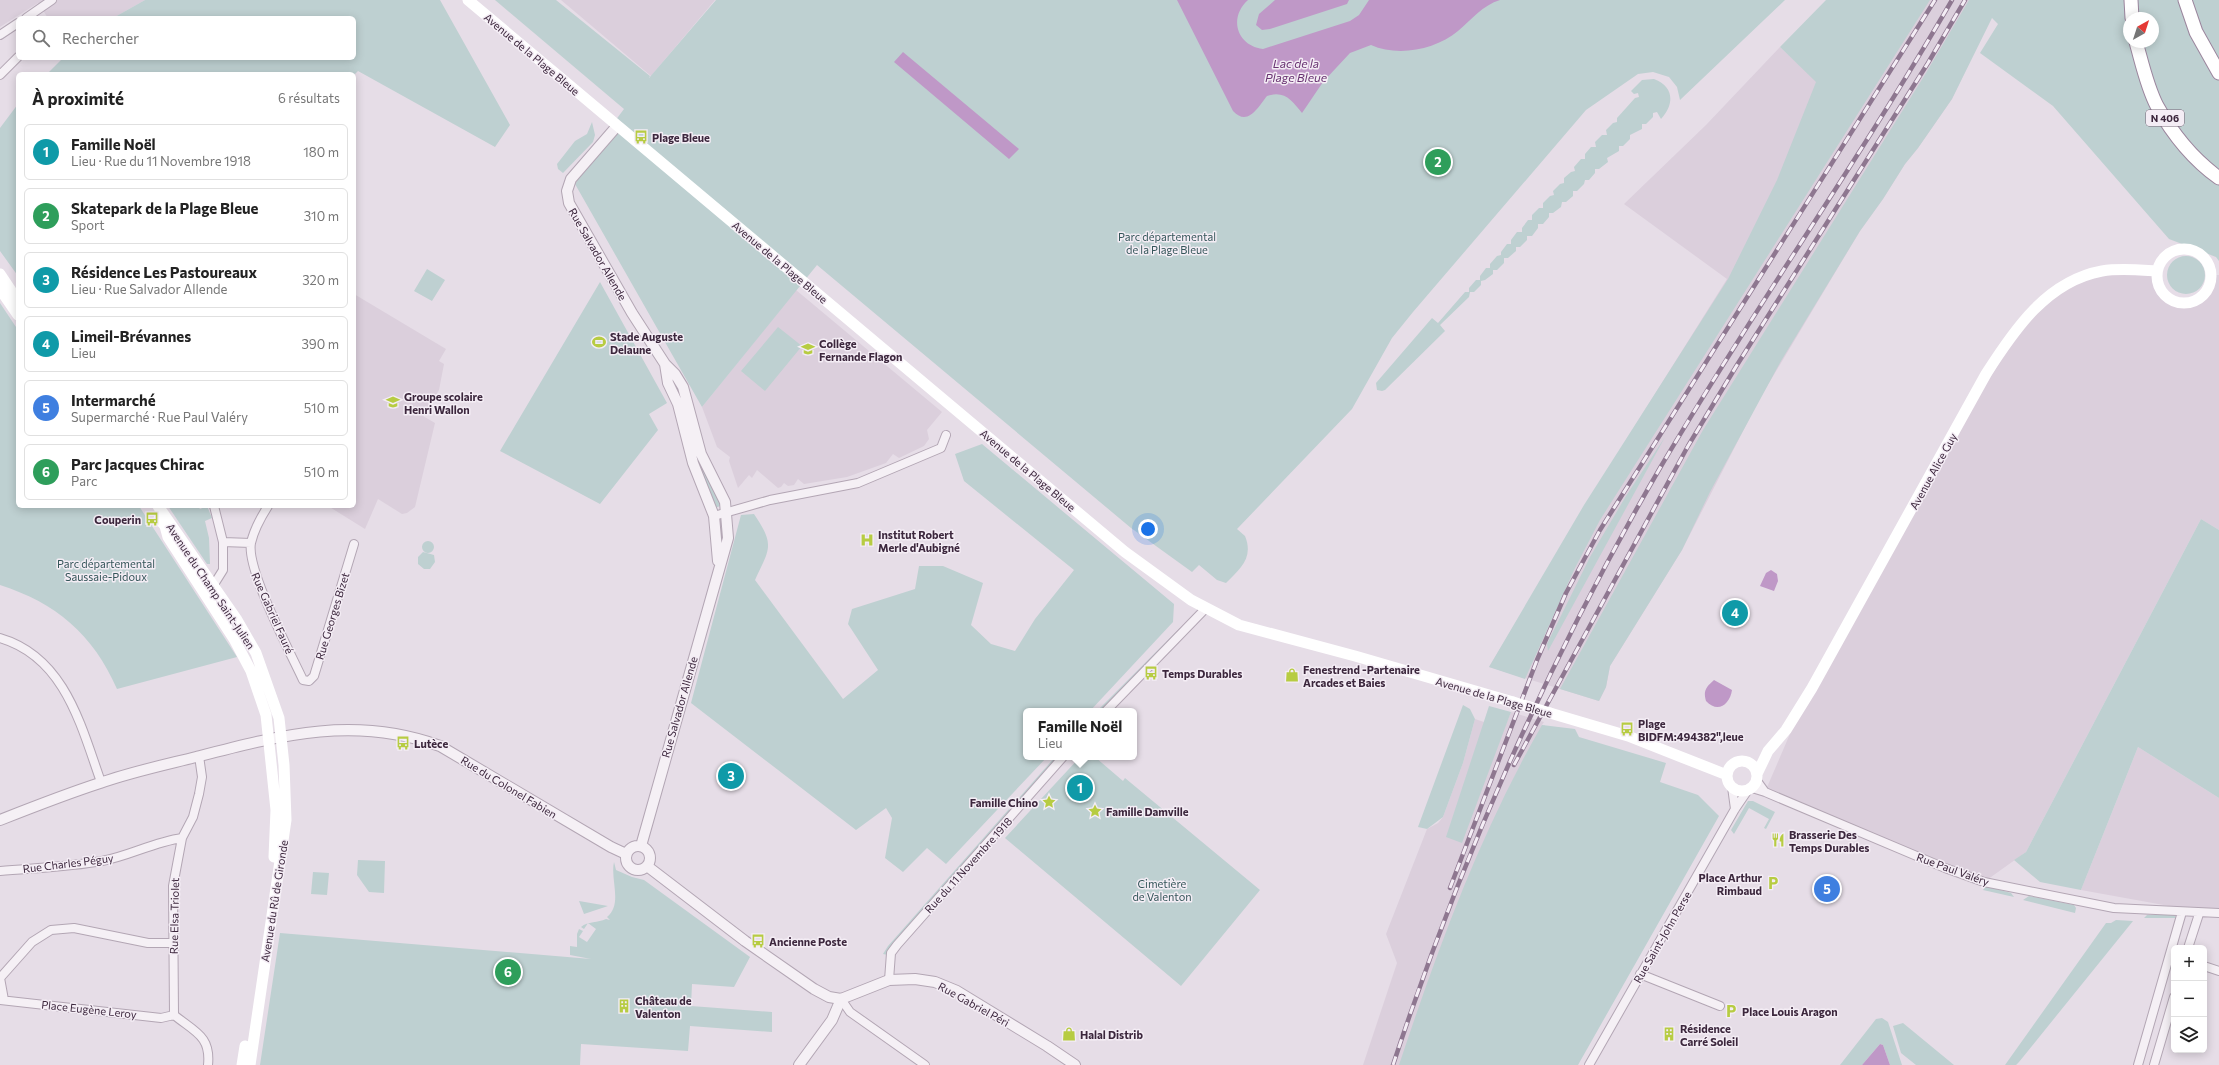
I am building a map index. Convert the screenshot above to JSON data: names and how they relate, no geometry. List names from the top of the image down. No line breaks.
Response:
{"streets":{"highway":["N 406"],"main road":["Avenue de la Plage Bleue","Avenue Alice Guy","Avenue du Champ Saint-Julien","Avenue du Rû de Gironde"],"street":["Rue Salvador Allende","Rue Gabriel Fauré","Rue Georges Bizet","Rue du Colonel Fabien","Rue Charles Péguy","Rue du 11 Novembre 1918","Rue Paul Valéry","Rue Elsa Triolet","Rue Saint-John Perse","Rue Gabriel Péri","Place Eugène Leroy"]},"crossings":[["Avenue de la Plage Bleue","Rue Salvador Allende"],["Avenue de la Plage Bleue","Avenue Alice Guy"],["Avenue de la Plage Bleue","Rue Paul Valéry"],["Avenue de la Plage Bleue","Rue Saint-John Perse"],["Rue Salvador Allende","Rue du Colonel Fabien"],["Avenue Alice Guy","Rue Paul Valéry"],["Avenue Alice Guy","Rue Saint-John Perse"],["Avenue du Champ Saint-Julien","Rue du Colonel Fabien"],["Avenue du Champ Saint-Julien","Avenue du Rû de Gironde"],["Rue Gabriel Fauré","Rue Georges Bizet"],["Rue du Colonel Fabien","Avenue du Rû de Gironde"],["Rue du Colonel Fabien","Rue Elsa Triolet"],["Rue Charles Péguy","Rue Elsa Triolet"],["Rue du 11 Novembre 1918","Rue Gabriel Péri"],["Rue Paul Valéry","Rue Saint-John Perse"],["Rue Elsa Triolet","Place Eugène Leroy"]],"water":["Lac de la Plage Bleue"],"parks":["Parc départemental de la Plage Bleue","Parc départemental Saussaie-Pidoux","Cimetière de Valenton"],"places":{"bus stop":["Plage Bleue","Couperin","Temps Durables","Plage BIDFM:494382\",leue","Lutèce","Ancienne Poste"],"sports":["Stade Auguste Delaune"],"school or university":["Collège Fernande Flagon","Groupe scolaire Henri Wallon"],"hospital":["Institut Robert Merle d'Aubigné"],"shop":["Fenestrend -Partenaire Arcades et Baies","Halal Distrib"],"place":["Famille Chino","Famille Damville"],"restaurant":["Brasserie Des Temps Durables"],"parking":["Place Arthur Rimbaud","Place Louis Aragon"],"building":["Château de Valenton","Résidence Carré Soleil"]},"north":"top right","page":{"search":"Rechercher","heading":["À proximité","6 résultats"],"list":[{"mark":"1","name":"Famille Noël","note":"Lieu · Rue du 11 Novembre 1918","value":"180 m"},{"mark":"2","name":"Skatepark de la Plage Bleue","note":"Sport","value":"310 m"},{"mark":"3","name":"Résidence Les Pastoureaux","note":"Lieu · Rue Salvador Allende","value":"320 m"},{"mark":"4","name":"Limeil-Brévannes","note":"Lieu","value":"390 m"},{"mark":"5","name":"Intermarché","note":"Supermarché · Rue Paul Valéry","value":"510 m"},{"mark":"6","name":"Parc Jacques Chirac","note":"Parc","value":"510 m"}],"pins":["2","4","3","1","5","6"],"popup":["Famille Noël","Lieu"],"map_buttons":["+","−"]}}
